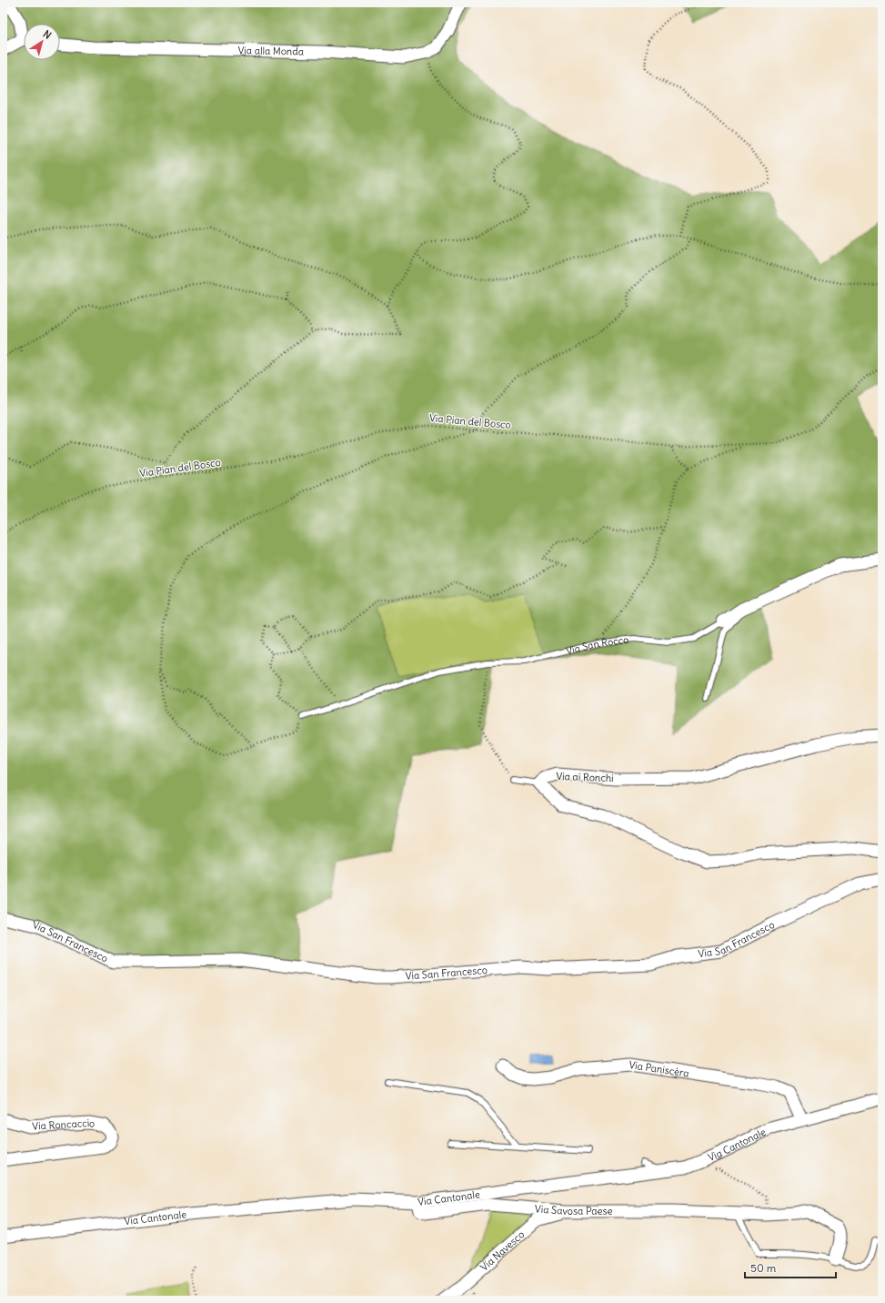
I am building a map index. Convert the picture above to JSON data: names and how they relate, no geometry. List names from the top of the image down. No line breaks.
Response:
{"streets":{"street":["Via alla Monda","Via San Rocco","Via ai Ronchi","Via San Francesco","Via Paniscèra","Via Roncaccio","Via Cantonale","Via Savosa Paese","Via Navesco"],"path":["Via Pian del Bosco"]},"crossings":[["Via Paniscèra","Via Cantonale"],["Via Cantonale","Via Savosa Paese"],["Via Savosa Paese","Via Navesco"]],"scale_bar":"50 m","north":"top right"}
